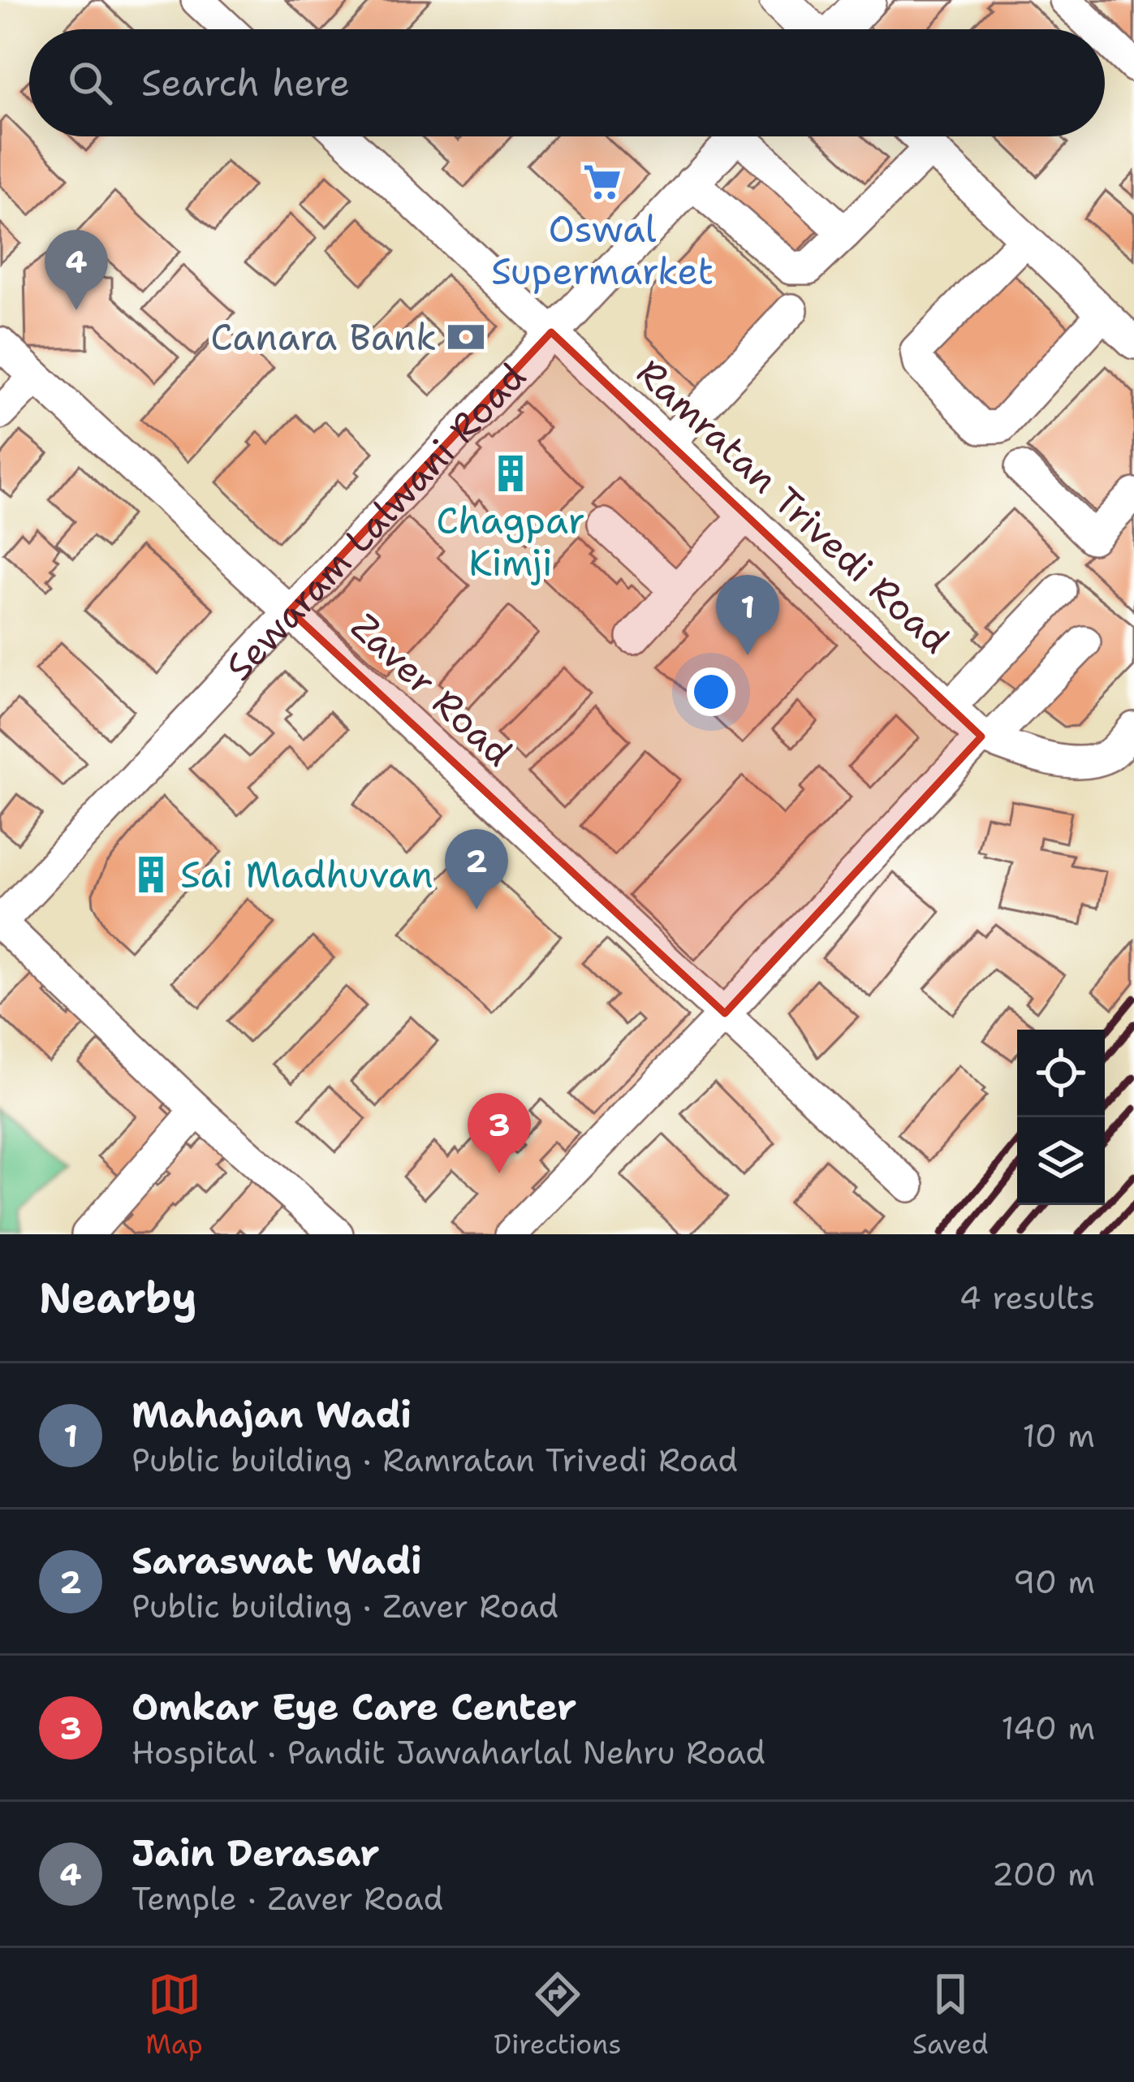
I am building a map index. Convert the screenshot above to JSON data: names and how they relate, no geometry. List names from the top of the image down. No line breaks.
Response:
{"streets":{"street":["Ramratan Trivedi Road","Sewaram Lalwani Road","Zaver Road"]},"crossings":[["Ramratan Trivedi Road","Sewaram Lalwani Road"],["Sewaram Lalwani Road","Zaver Road"]],"places":{"supermarket":["Oswal Supermarket"],"bank":["Canara Bank"],"building":["Chagpar Kimji","Sai Madhuvan"]},"page":{"search":"Search here","pins":["4","1","2","3"],"heading":["Nearby","4 results"],"list":[{"mark":"1","name":"Mahajan Wadi","note":"Public building · Ramratan Trivedi Road","value":"10 m"},{"mark":"2","name":"Saraswat Wadi","note":"Public building · Zaver Road","value":"90 m"},{"mark":"3","name":"Omkar Eye Care Center","note":"Hospital · Pandit Jawaharlal Nehru Road","value":"140 m"},{"mark":"4","name":"Jain Derasar","note":"Temple · Zaver Road","value":"200 m"}],"nav":["Map","Directions","Saved"]}}
